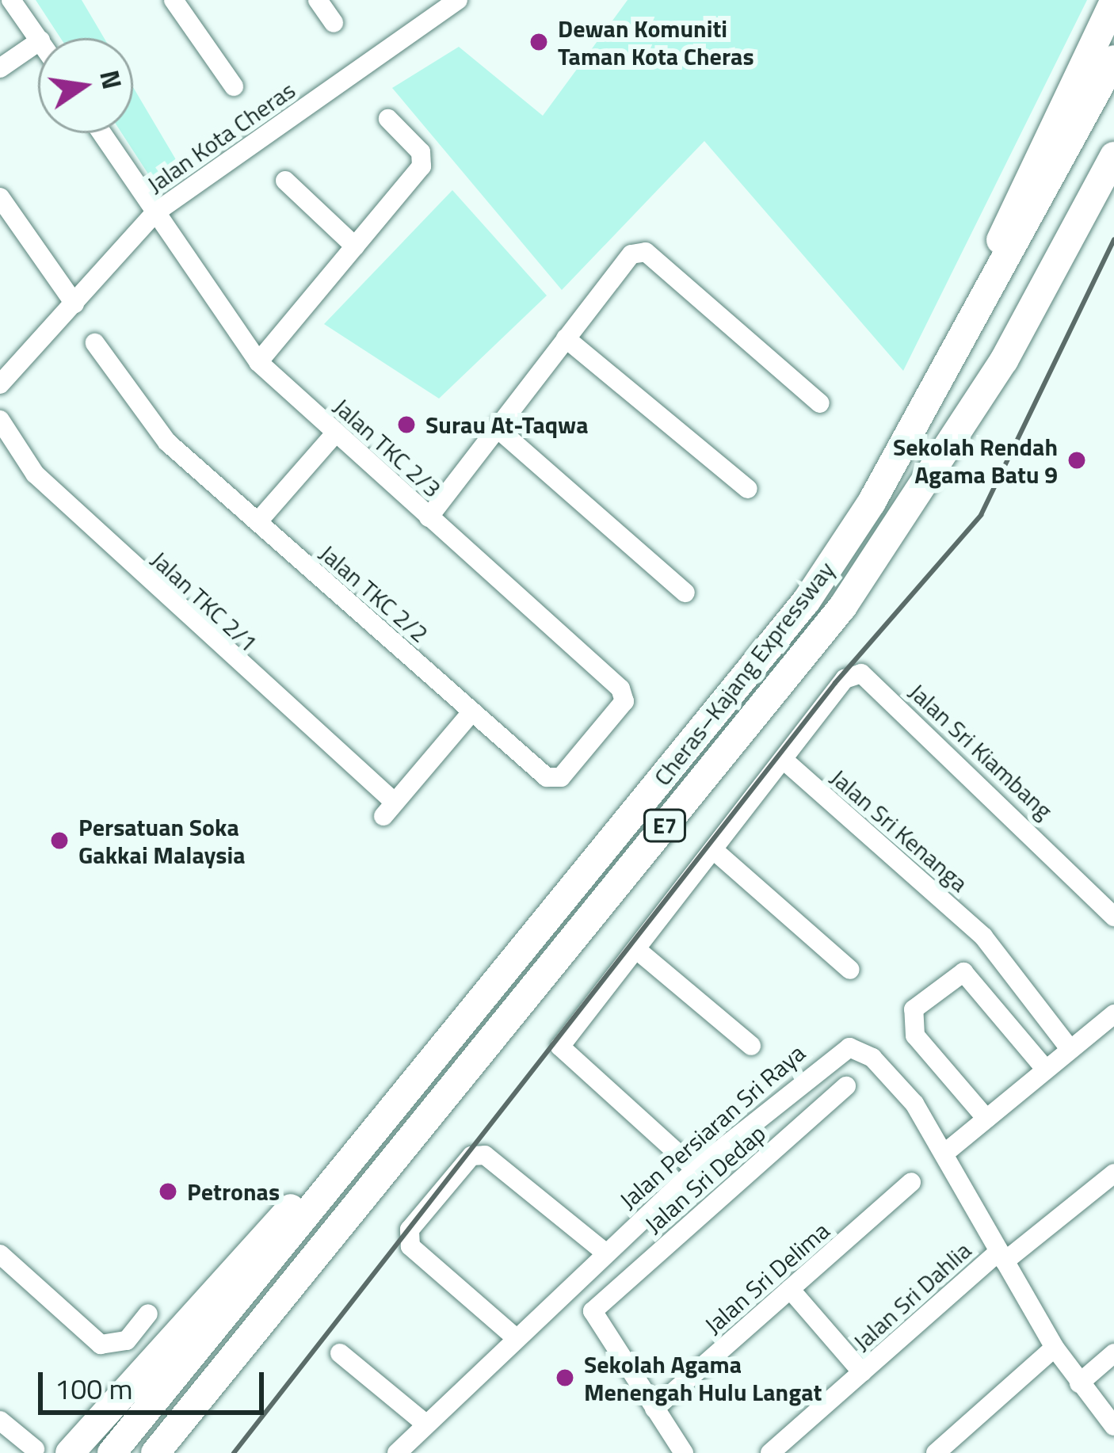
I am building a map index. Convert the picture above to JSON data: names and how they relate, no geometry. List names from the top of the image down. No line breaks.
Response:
{"streets":{"highway":["Cheras–Kajang Expressway","E7"],"street":["Jalan Kota Cheras","Jalan TKC 2/3","Jalan TKC 2/2","Jalan TKC 2/1","Jalan Sri Kiambang","Jalan Sri Kenanga","Jalan Persiaran Sri Raya","Jalan Sri Dedap","Jalan Sri Delima","Jalan Sri Dahlia"]},"crossings":[["Jalan Kota Cheras","Jalan TKC 2/3"],["Jalan TKC 2/3","Jalan TKC 2/2"],["Jalan TKC 2/2","Jalan TKC 2/1"],["Jalan Sri Kiambang","Jalan Sri Kenanga"],["Jalan Persiaran Sri Raya","Jalan Sri Dahlia"],["Jalan Sri Dedap","Jalan Sri Delima"]],"places":["Dewan Komuniti Taman Kota Cheras","Surau At-Taqwa","Sekolah Rendah Agama Batu 9","Persatuan Soka Gakkai Malaysia","Petronas","Sekolah Agama Menengah Hulu Langat"],"scale_bar":"100 m","north":"right"}
